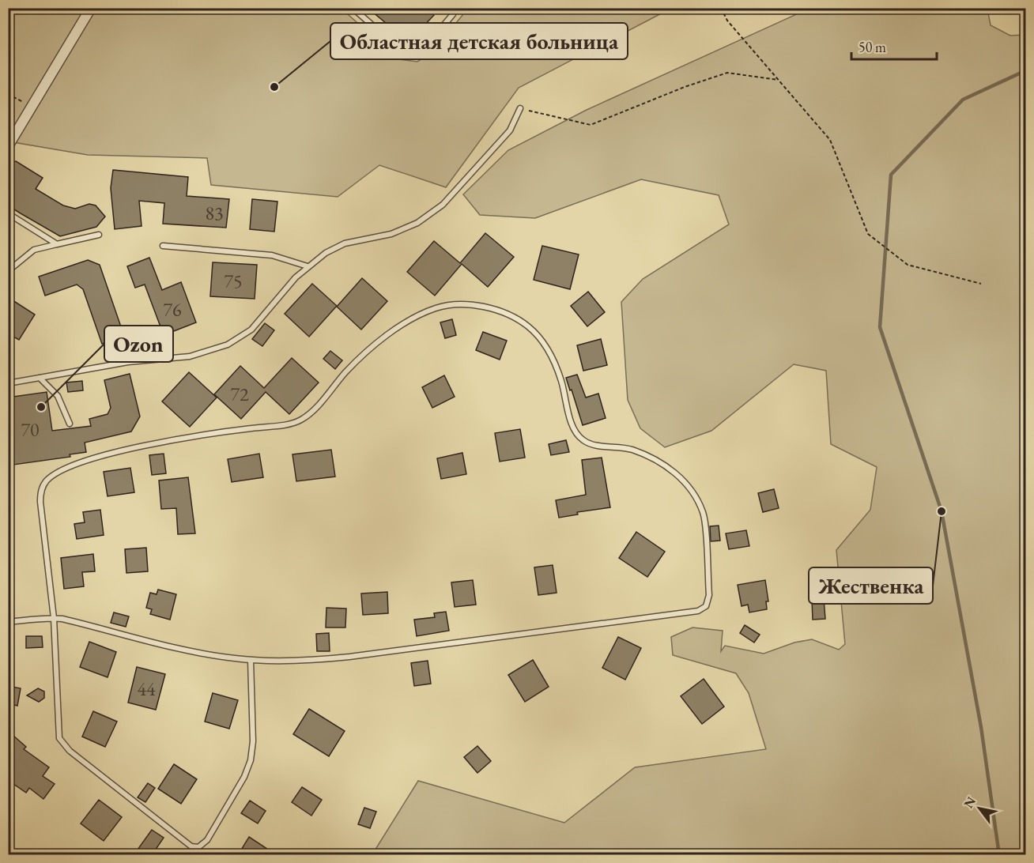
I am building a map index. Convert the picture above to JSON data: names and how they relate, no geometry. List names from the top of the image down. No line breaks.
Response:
{"places":["Областная детская больница","Ozon","Жественка"],"house_numbers":["83","75","76","72","70","44"],"scale_bar":"50 m","north":"top left"}
